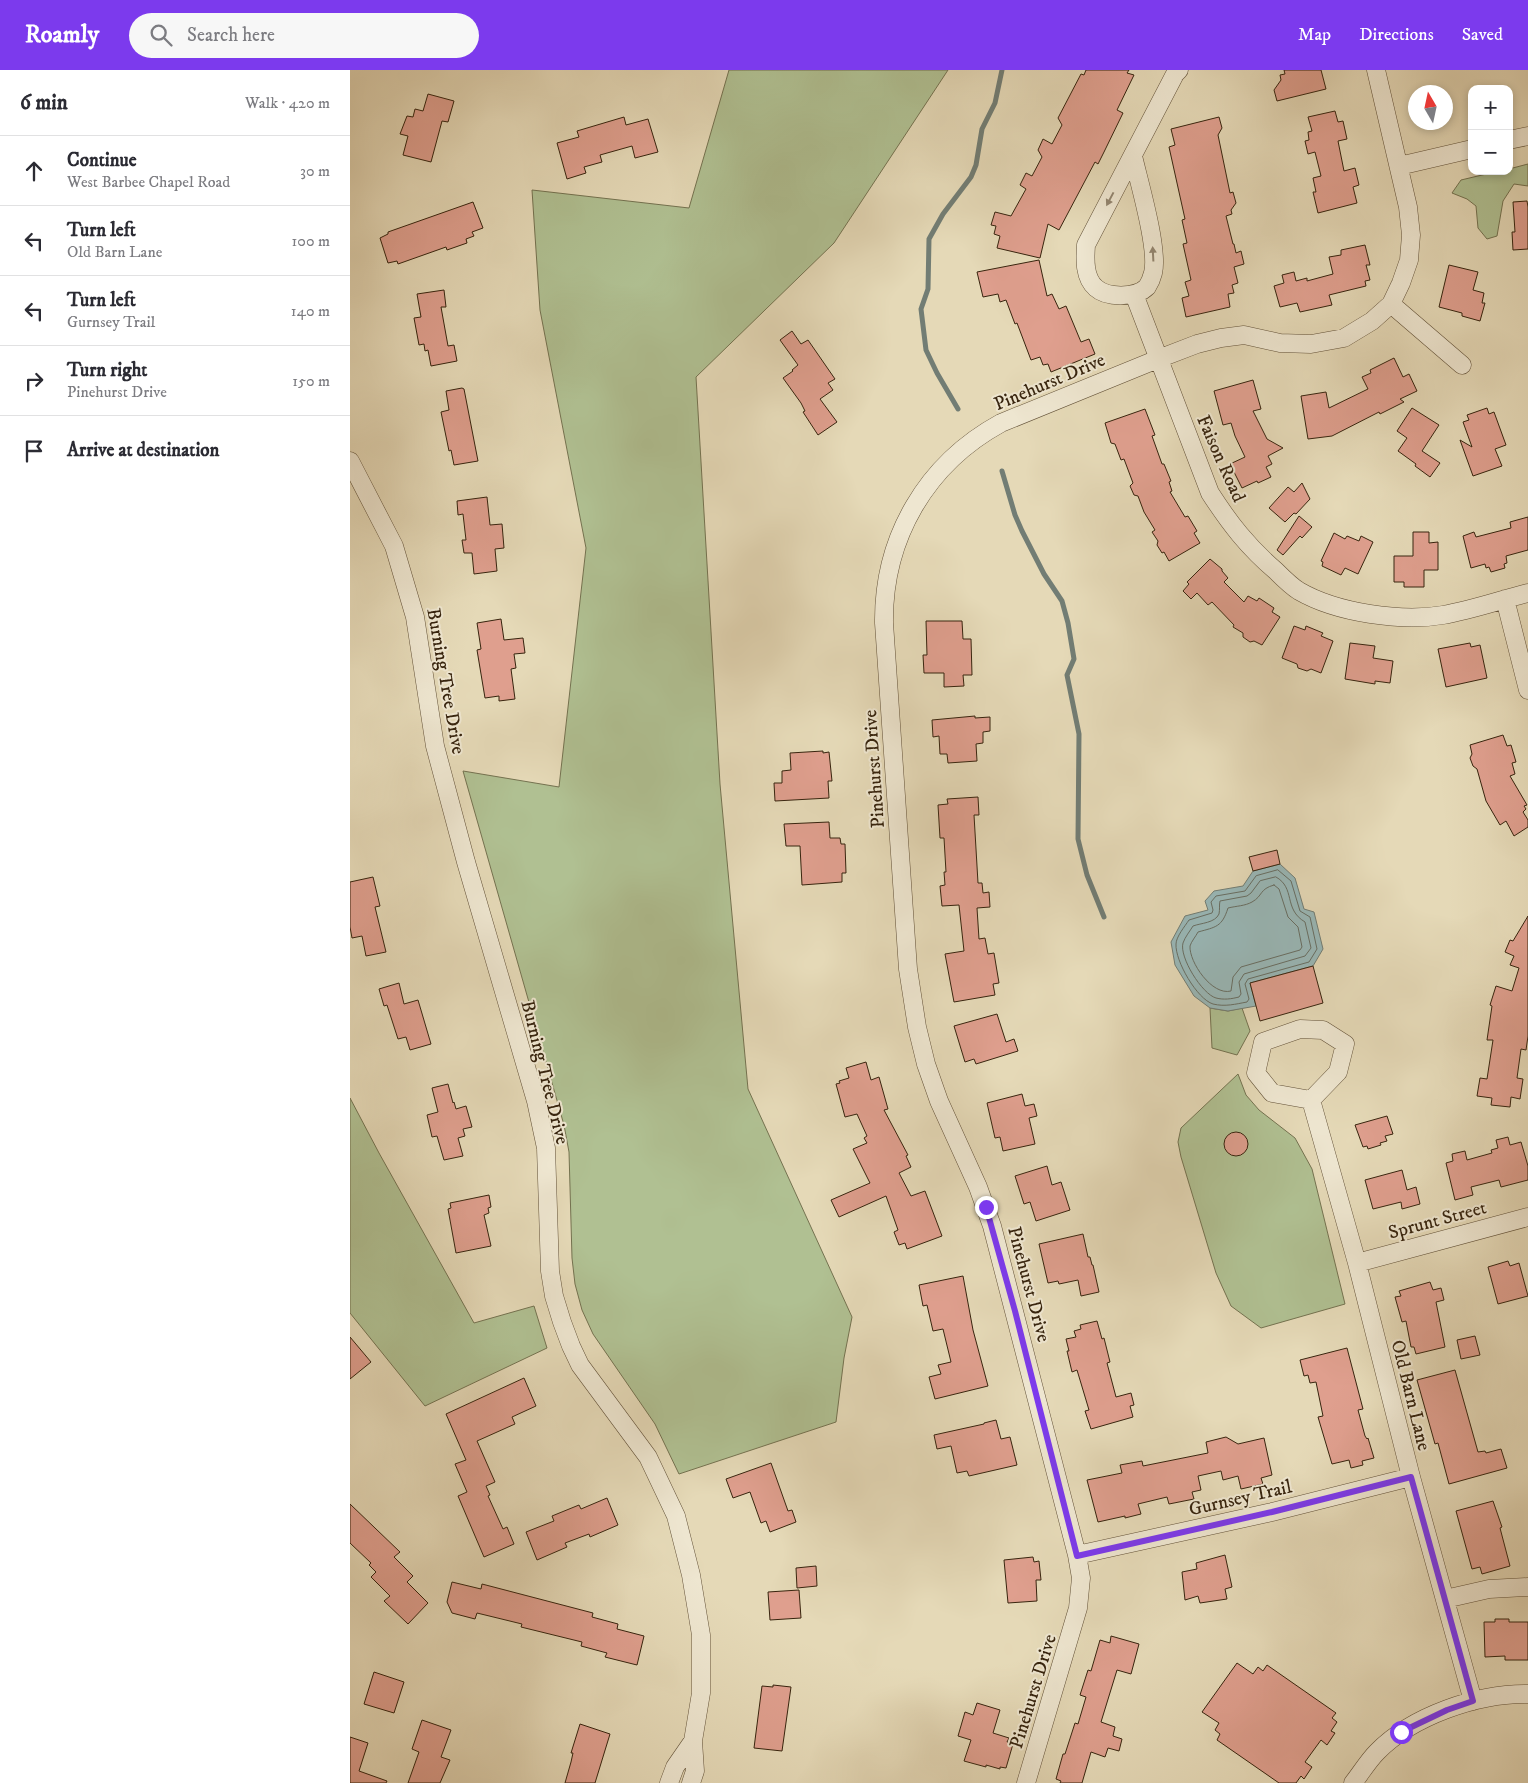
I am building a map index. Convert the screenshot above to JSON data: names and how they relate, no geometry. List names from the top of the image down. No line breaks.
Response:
{"streets":{"street":["Pinehurst Drive","Faison Road","Burning Tree Drive","Sprunt Street","Old Barn Lane","Gurnsey Trail"]},"crossings":[["Pinehurst Drive","Faison Road"],["Pinehurst Drive","Gurnsey Trail"],["Sprunt Street","Old Barn Lane"],["Old Barn Lane","Gurnsey Trail"]],"north":"top","page":{"header":"Roamly","search":"Search here","nav":["Map","Directions","Saved"],"heading":["6 min","Walk · 420 m"],"map_buttons":["+","−"],"list":[["Continue","West Barbee Chapel Road","30 m"],["Turn left","Old Barn Lane","100 m"],["Turn left","Gurnsey Trail","140 m"],["Turn right","Pinehurst Drive","150 m"],"Arrive at destination"]}}
